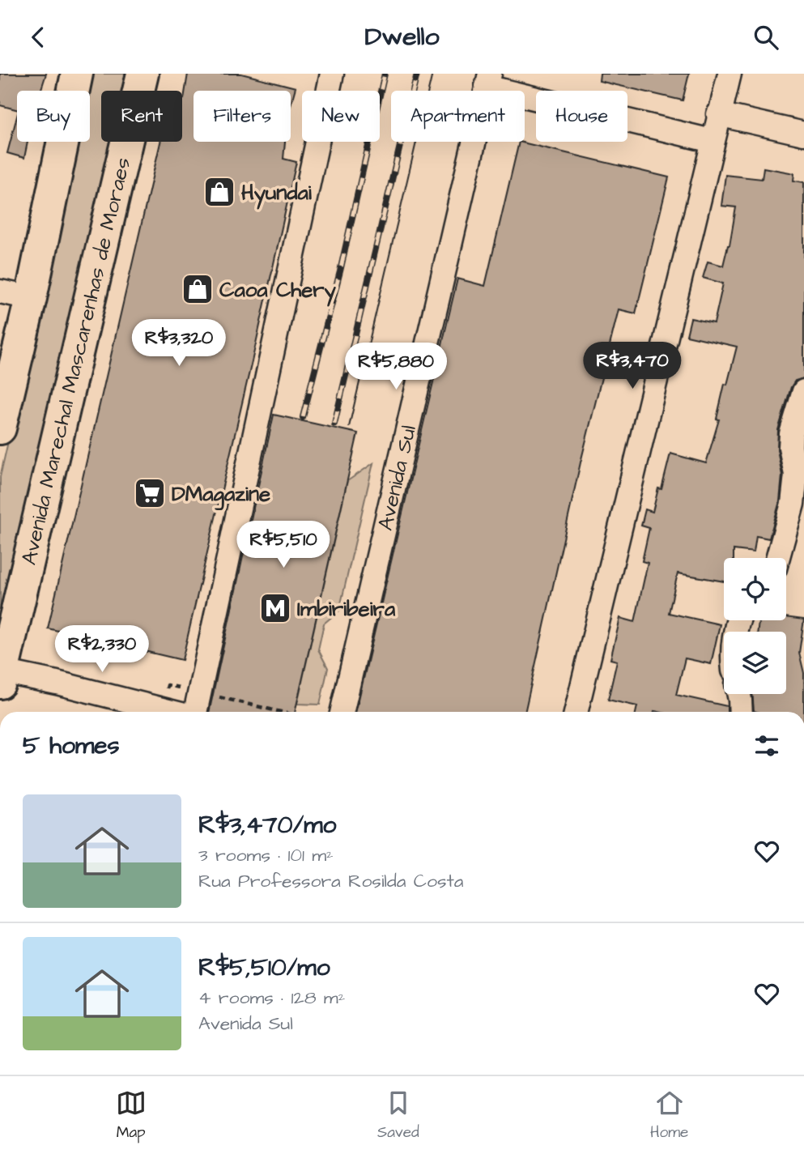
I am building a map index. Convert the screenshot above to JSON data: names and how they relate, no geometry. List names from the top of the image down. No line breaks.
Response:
{"streets":{"highway":["Avenida Marechal Mascarenhas de Moraes"],"street":["Avenida Sul"]},"places":{"shop":["Hyundai","Caoa Chery"],"supermarket":["DMagazine"],"metro station":["Imbiribeira"]},"page":{"header":"Dwello","chip":["Buy","Rent","Filters","New","Apartment","House"],"price":["R$3,320","R$3,470","R$5,880","R$5,510","R$2,330"],"heading":"5 homes","list":[{"name":"R$3,470/mo","note":"3 rooms · 101 m² · Rua Professora Rosilda Costa"},{"name":"R$5,510/mo","note":"4 rooms · 128 m² · Avenida Sul"}],"tabs":["Map","Saved","Home"]}}
